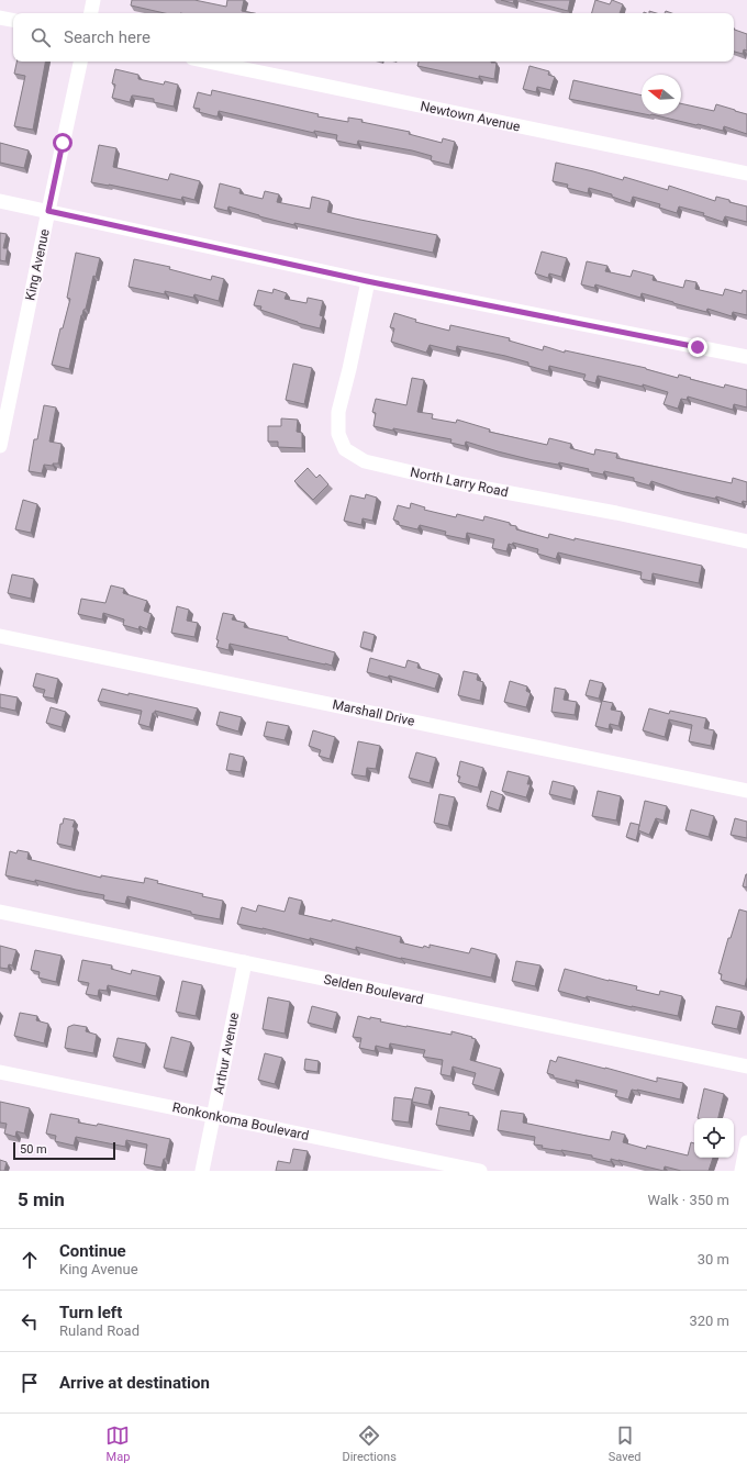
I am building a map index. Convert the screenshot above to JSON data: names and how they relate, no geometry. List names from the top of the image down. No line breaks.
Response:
{"streets":{"street":["Newtown Avenue","King Avenue","North Larry Road","Marshall Drive","Selden Boulevard","Arthur Avenue","Ronkonkoma Boulevard"]},"crossings":[["Selden Boulevard","Arthur Avenue"],["Arthur Avenue","Ronkonkoma Boulevard"]],"scale_bar":"50 m","north":"left","page":{"search":"Search here","scale":"50 m","heading":["5 min","Walk · 350 m"],"list":[["Continue","King Avenue","30 m"],["Turn left","Ruland Road","320 m"],"Arrive at destination"],"nav":["Map","Directions","Saved"]}}
